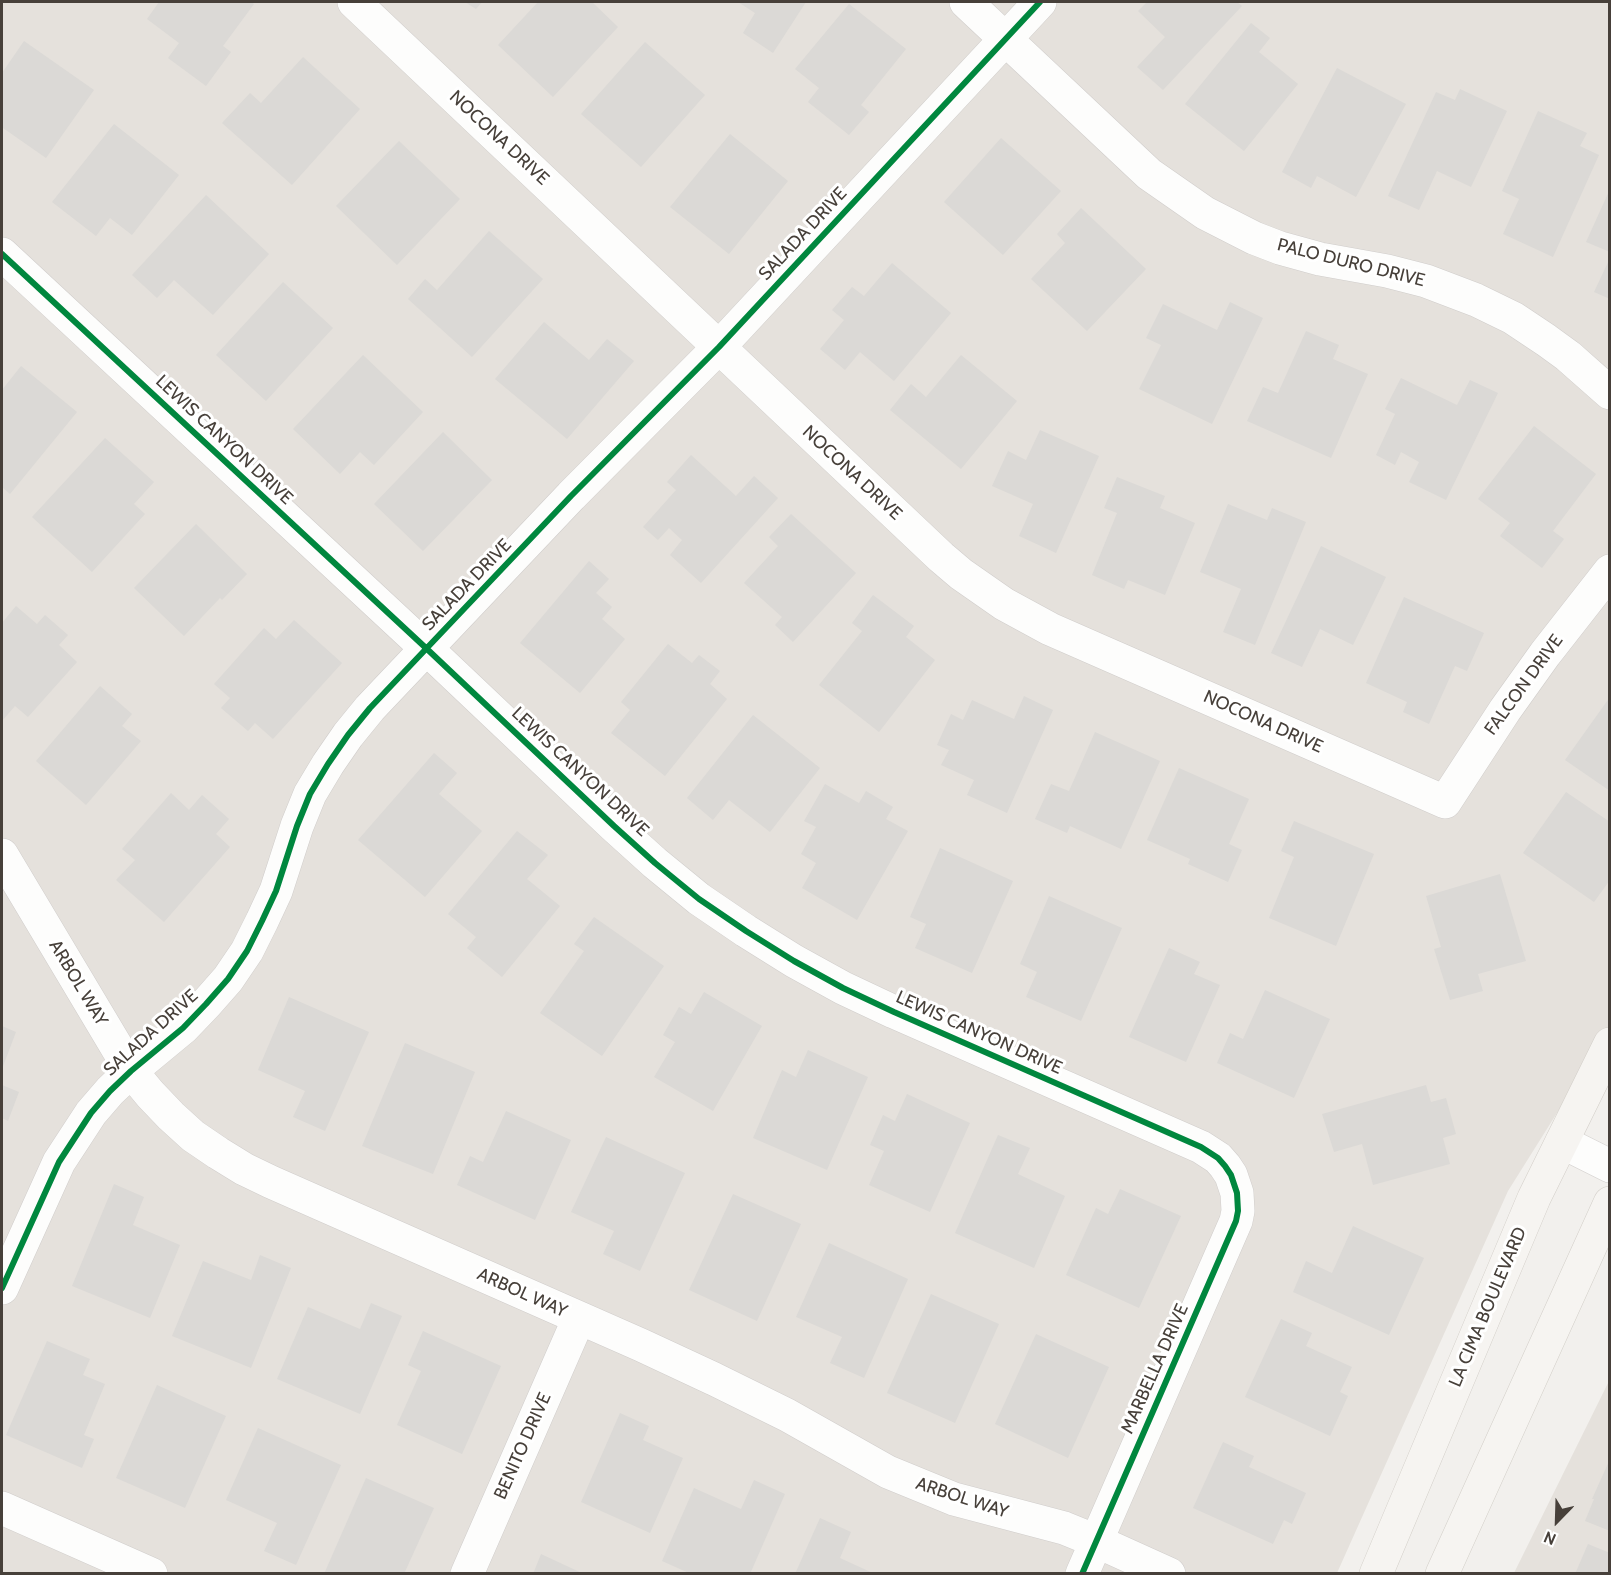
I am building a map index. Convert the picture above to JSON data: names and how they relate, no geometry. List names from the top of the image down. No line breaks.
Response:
{"streets":{"street":["NOCONA DRIVE","SALADA DRIVE","PALO DURO DRIVE","LEWIS CANYON DRIVE","FALCON DRIVE","ARBOL WAY","LA CIMA BOULEVARD","MARBELLA DRIVE","BENITO DRIVE"]},"crossings":[["NOCONA DRIVE","SALADA DRIVE"],["NOCONA DRIVE","FALCON DRIVE"],["SALADA DRIVE","PALO DURO DRIVE"],["SALADA DRIVE","LEWIS CANYON DRIVE"],["SALADA DRIVE","ARBOL WAY"],["LEWIS CANYON DRIVE","MARBELLA DRIVE"],["ARBOL WAY","MARBELLA DRIVE"],["ARBOL WAY","BENITO DRIVE"]],"north":"bottom left"}
